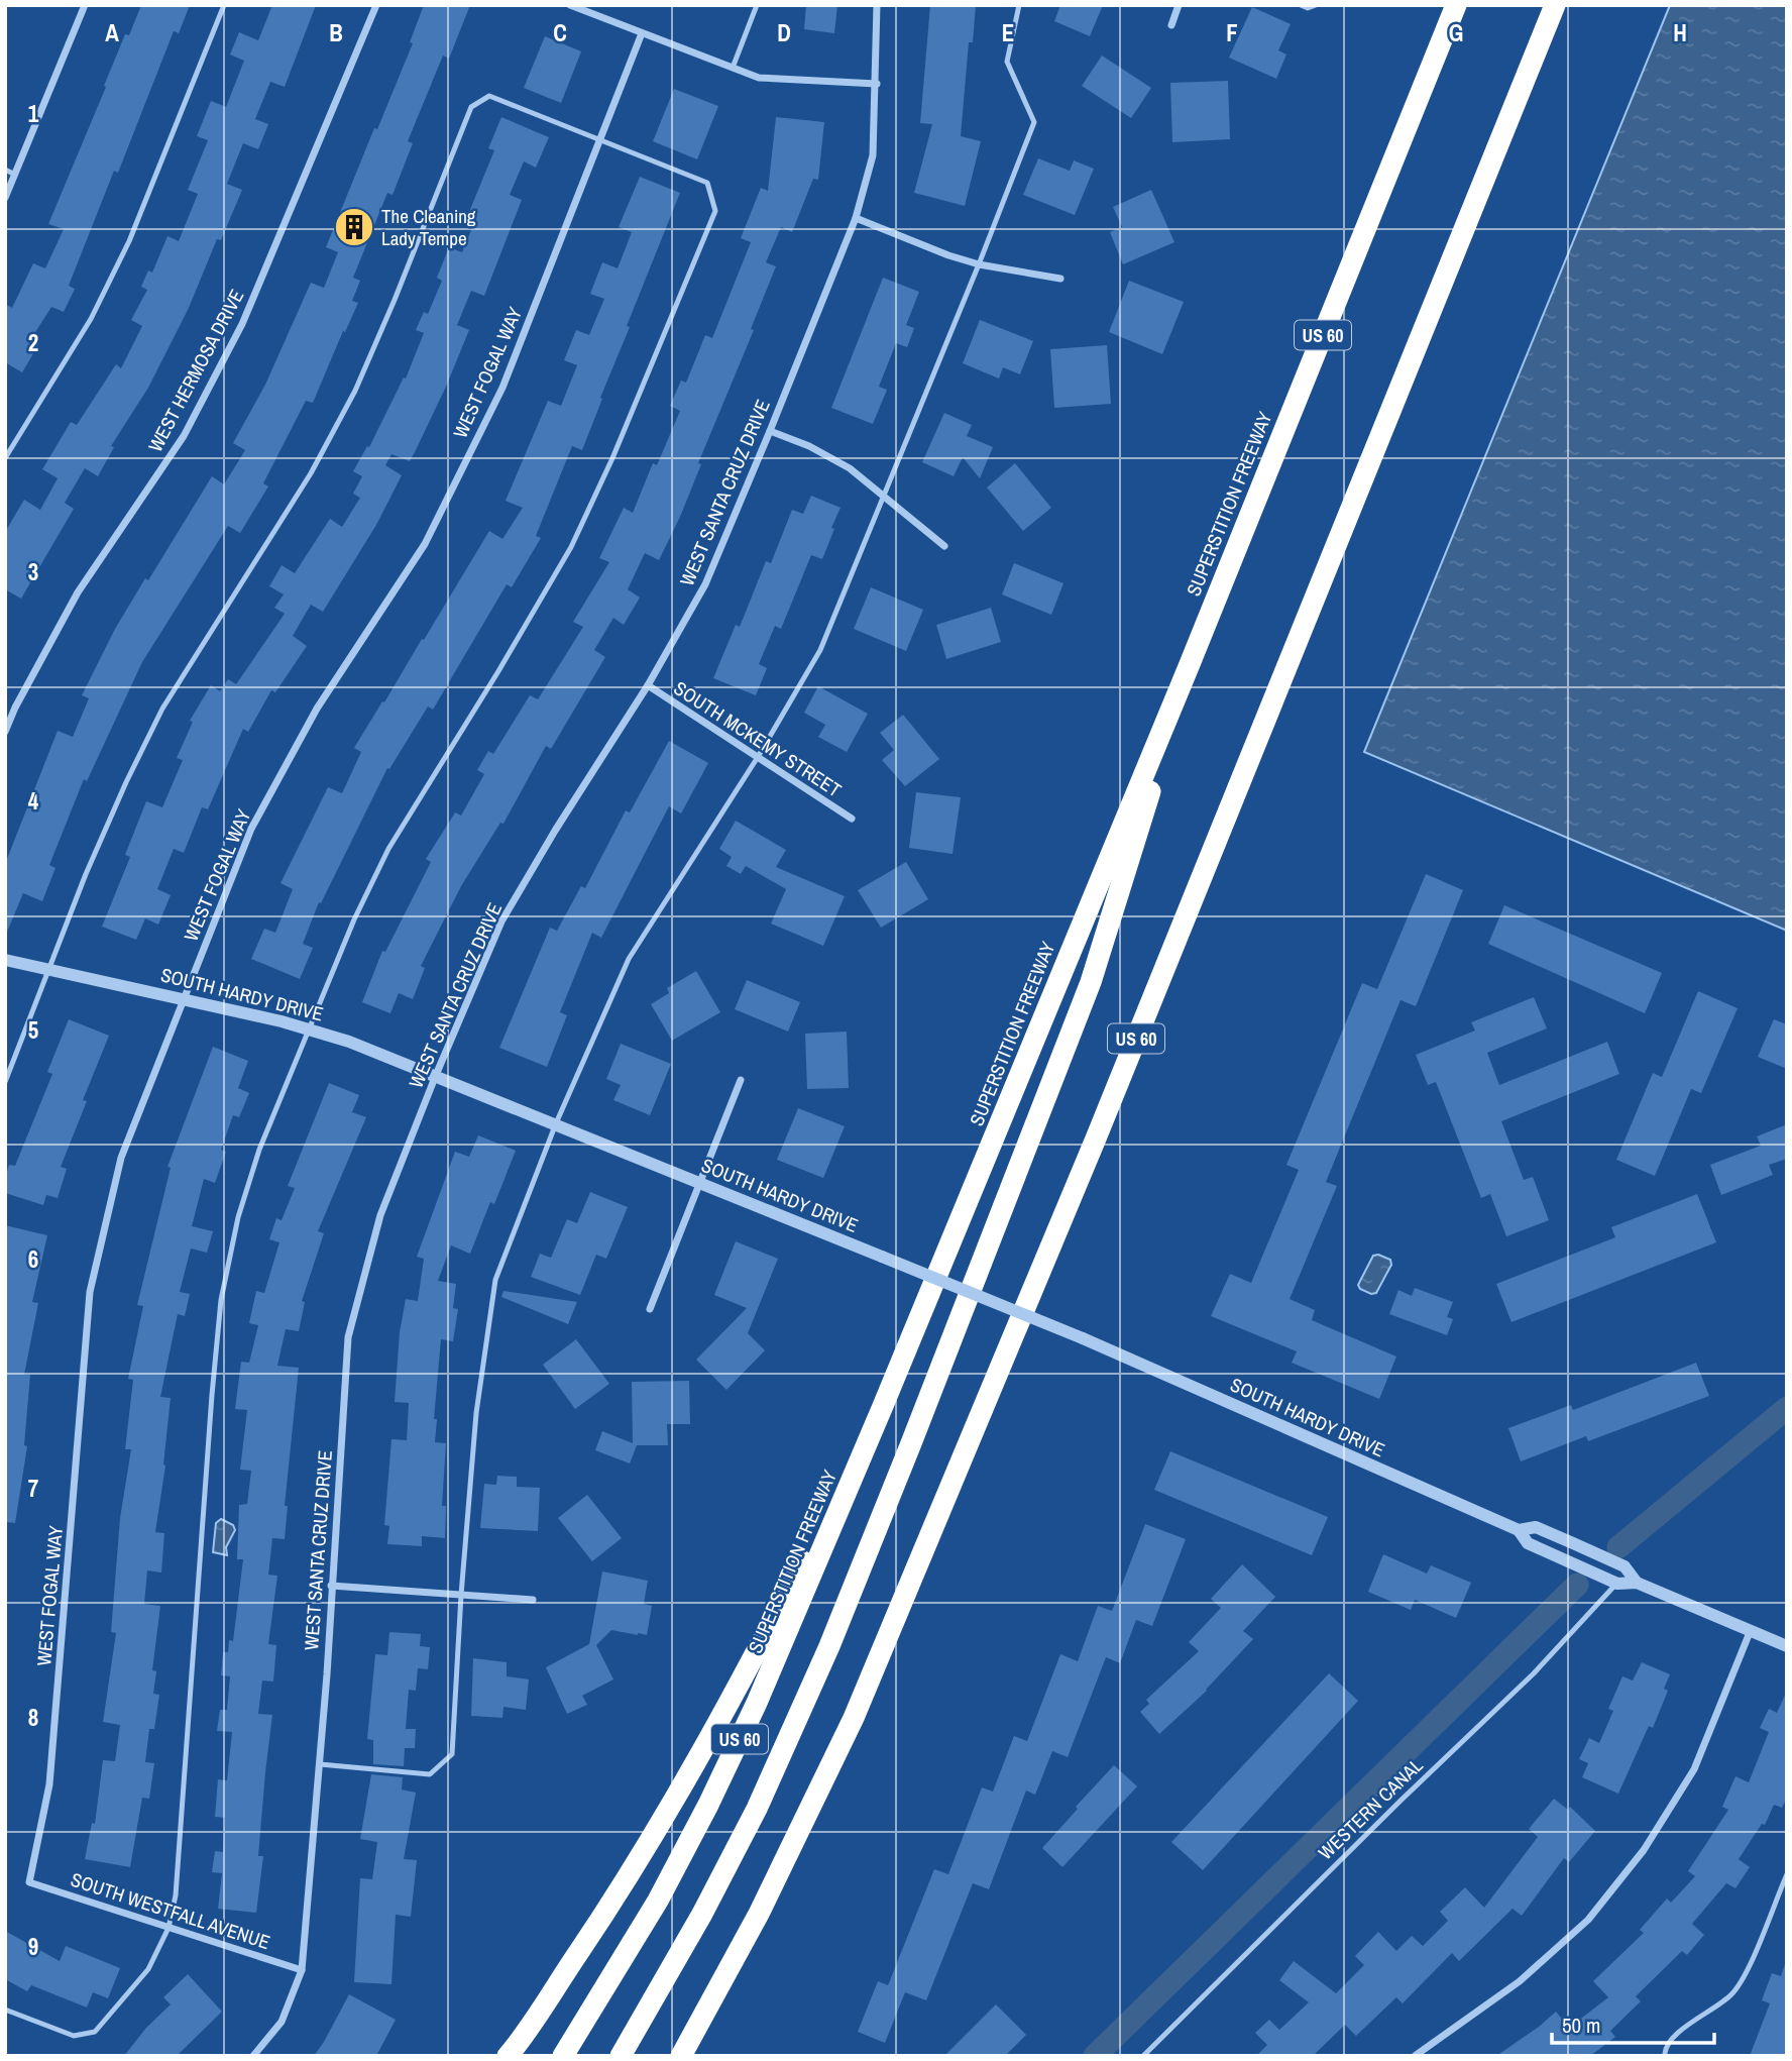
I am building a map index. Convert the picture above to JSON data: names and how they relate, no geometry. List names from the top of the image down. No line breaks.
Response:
{"streets":{"highway":["US 60","SUPERSTITION FREEWAY"],"street":["WEST HERMOSA DRIVE","WEST FOGAL WAY","WEST SANTA CRUZ DRIVE","SOUTH MCKEMY STREET","SOUTH HARDY DRIVE","SOUTH WESTFALL AVENUE"],"lane":["WESTERN CANAL"]},"crossings":[["WEST FOGAL WAY","SOUTH HARDY DRIVE"],["WEST FOGAL WAY","SOUTH WESTFALL AVENUE"],["WEST SANTA CRUZ DRIVE","SOUTH MCKEMY STREET"],["WEST SANTA CRUZ DRIVE","SOUTH HARDY DRIVE"],["WEST SANTA CRUZ DRIVE","SOUTH WESTFALL AVENUE"],["SOUTH HARDY DRIVE","WESTERN CANAL"]],"places":{"building":["The Cleaning Lady Tempe"]},"scale_bar":"50 m","grid":{"columns":["A","B","C","D","E","F","G","H"],"rows":["1","2","3","4","5","6","7","8","9"]}}
